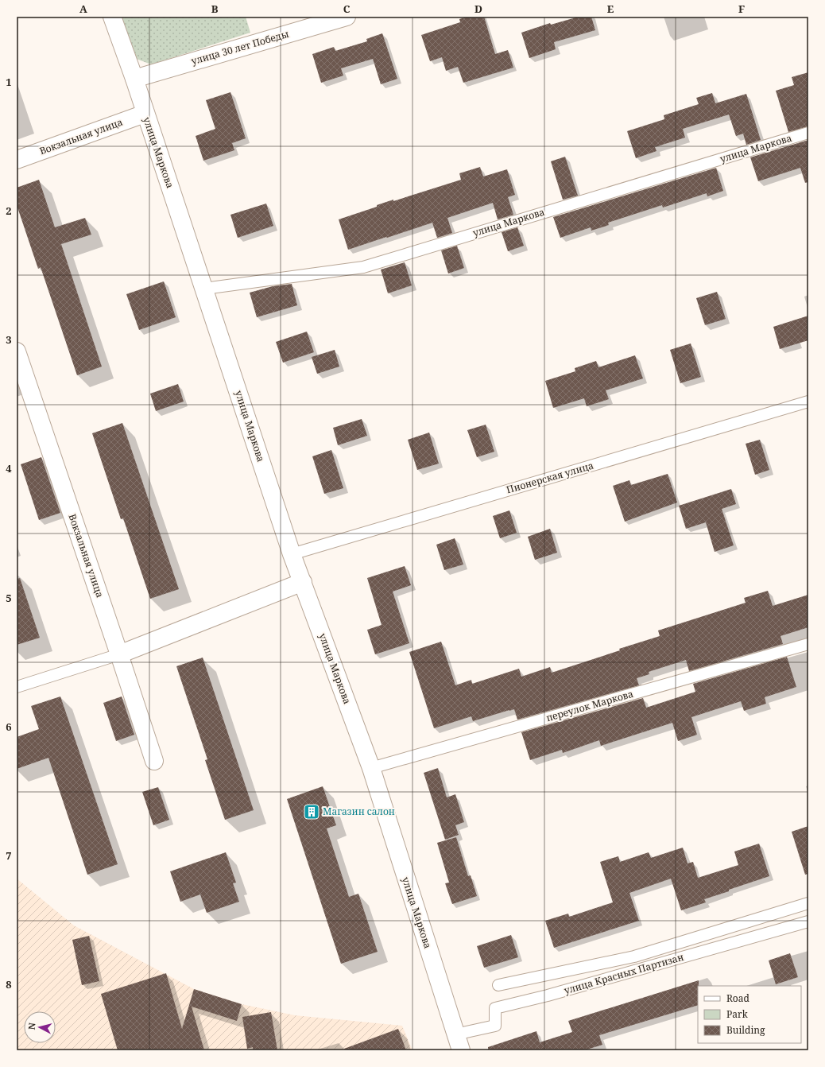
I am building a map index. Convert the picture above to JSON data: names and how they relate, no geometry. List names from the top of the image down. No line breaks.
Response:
{"streets":{"main road":["улица 30 лет Победы","Вокзальная улица","улица Маркова"],"lane":["Пионерская улица","переулок Маркова","улица Красных Партизан"]},"crossings":[["улица 30 лет Победы","улица Маркова"],["Вокзальная улица","улица Маркова"],["улица Маркова","Пионерская улица"],["улица Маркова","переулок Маркова"],["улица Маркова","улица Красных Партизан"]],"places":{"building":["Магазин салон"]},"legend":["Road","Park","Building"],"north":"left","grid":{"columns":["A","B","C","D","E","F"],"rows":["1","2","3","4","5","6","7","8"]}}
